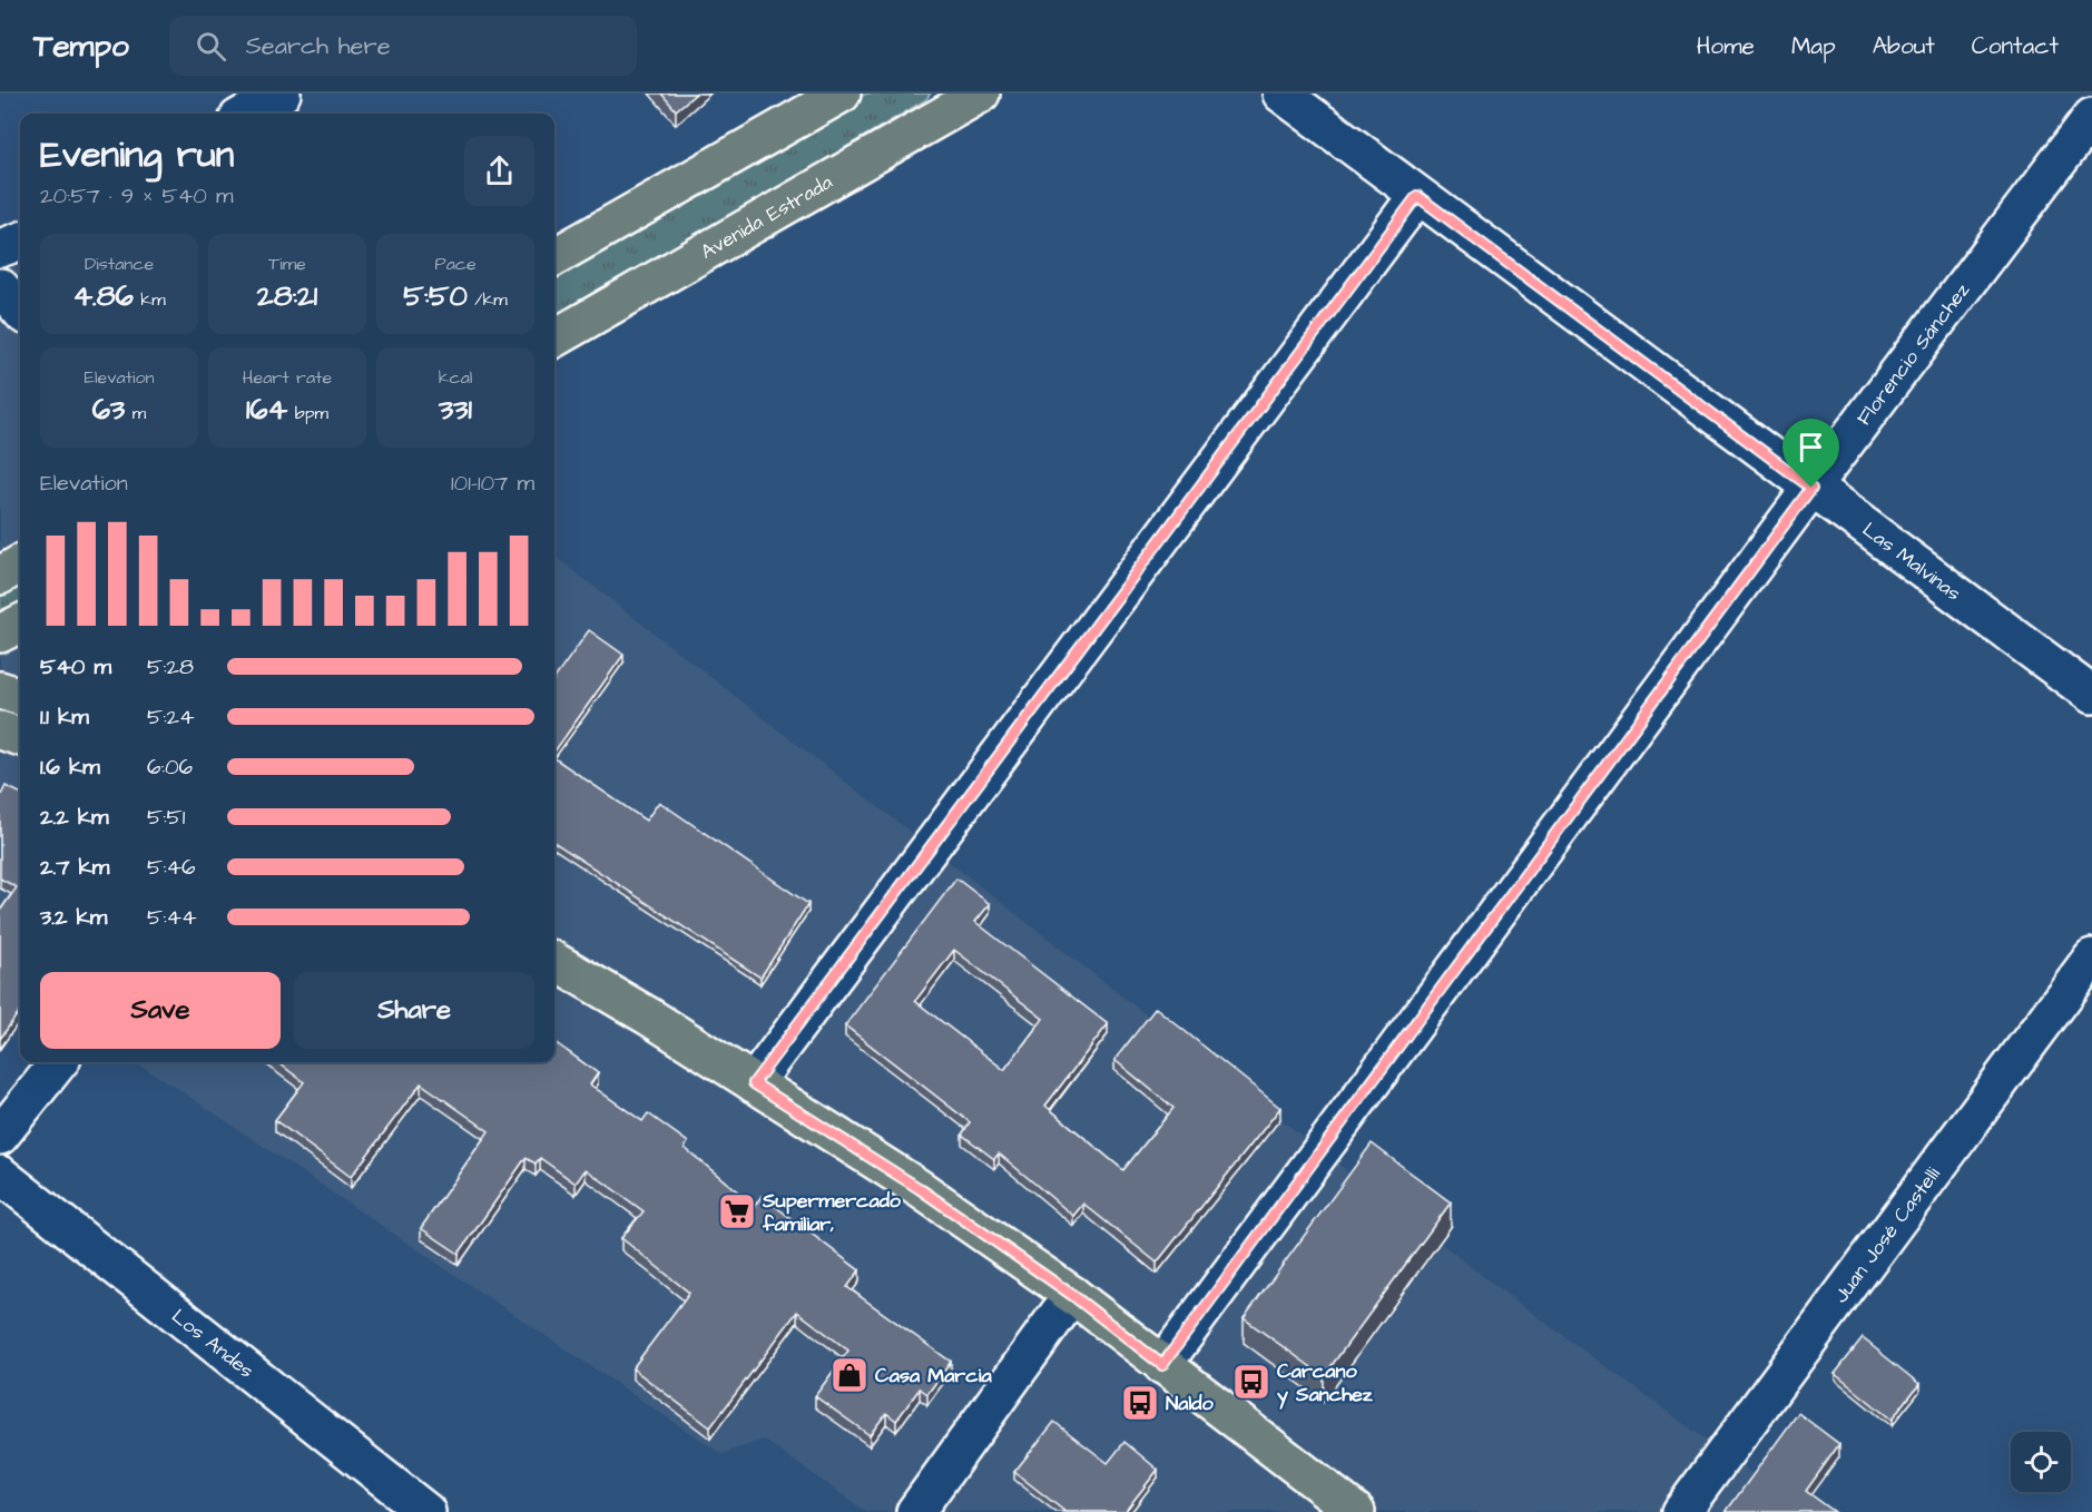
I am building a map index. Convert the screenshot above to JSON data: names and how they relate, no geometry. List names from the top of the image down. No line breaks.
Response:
{"streets":{"main road":["Avenida Estrada"],"street":["Florencio Sánchez","Las Malvinas","Juan José Castelli","Los Andes"]},"crossings":[["Florencio Sánchez","Las Malvinas"]],"places":{"supermarket":["Supermercado familiar,"],"shop":["Casa Marcia"],"bus stop":["Carcano y Sanchez","Naldo"]},"page":{"header":"Tempo","search":"Search here","nav":["Home","Map","About","Contact"],"heading":["Evening run","20:57 · 9 × 540 m"],"stats":[["Distance","4.86 km"],["Time","28:21"],["Pace","5:50 /km"],["Elevation","63 m"],["Heart rate","164 bpm"],["kcal","331"]],"chart":["Elevation","101–107 m"],"list":[{"name":"540 m","note":"5:28"},{"name":"1.1 km","note":"5:24"},{"name":"1.6 km","note":"6:06"},{"name":"2.2 km","note":"5:51"},{"name":"2.7 km","note":"5:46"},{"name":"3.2 km","note":"5:44"}],"buttons":["Save","Share"]}}
